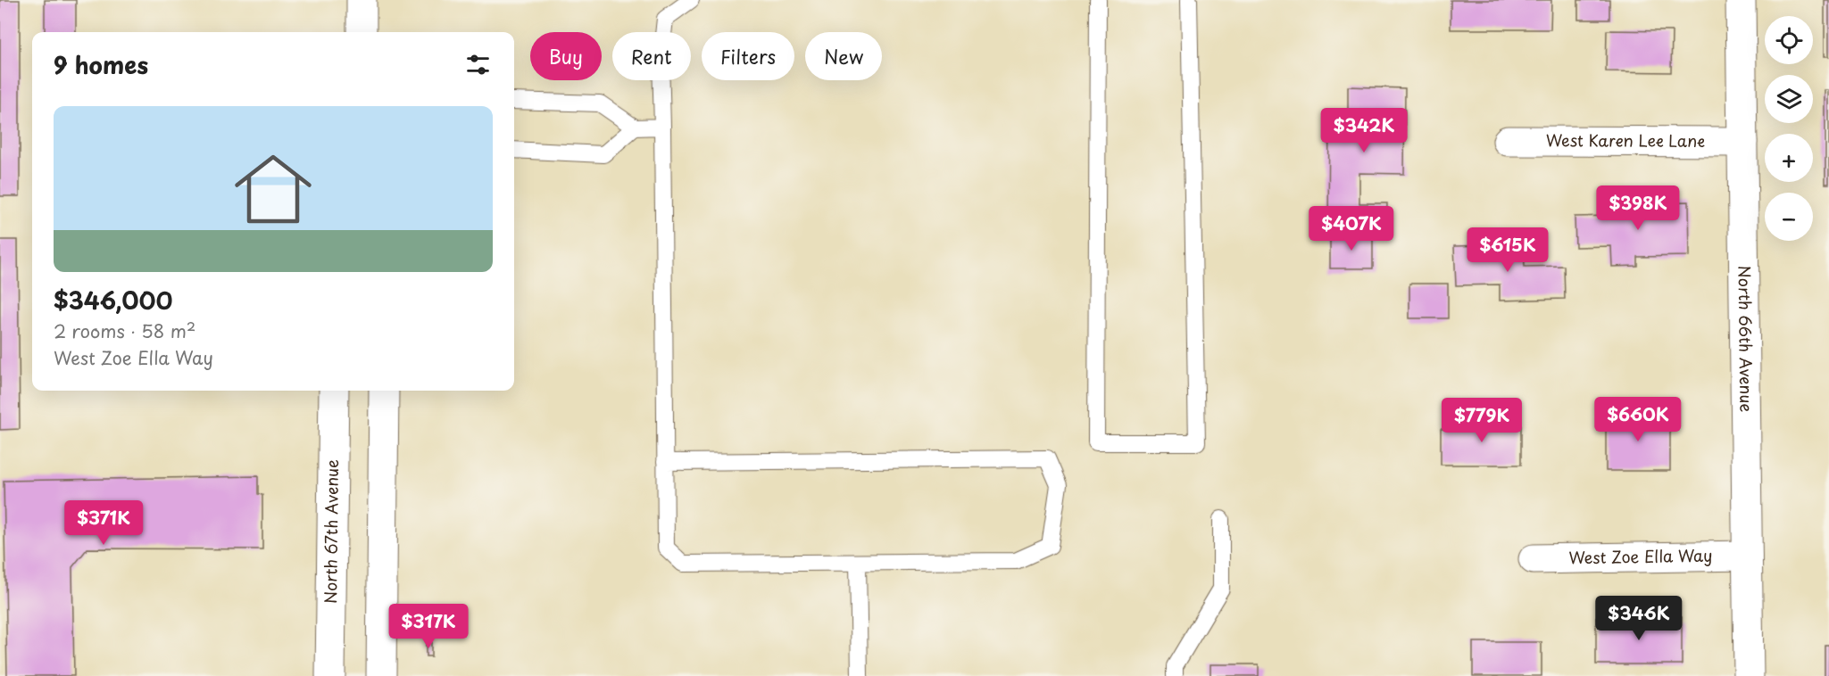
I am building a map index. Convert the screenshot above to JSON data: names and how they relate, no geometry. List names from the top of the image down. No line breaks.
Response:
{"streets":{"street":["West Karen Lee Lane","North 66th Avenue","North 67th Avenue","West Zoe Ella Way"]},"crossings":[["West Karen Lee Lane","North 66th Avenue"],["North 66th Avenue","West Zoe Ella Way"]],"page":{"map_buttons":["+","−"],"chip":["Buy","Rent","Filters","New"],"heading":"9 homes","list":[{"name":"$346,000","note":"2 rooms · 58 m² · West Zoe Ella Way"}],"price":["$342K","$398K","$407K","$615K","$660K","$779K","$371K","$346K","$317K"]}}
